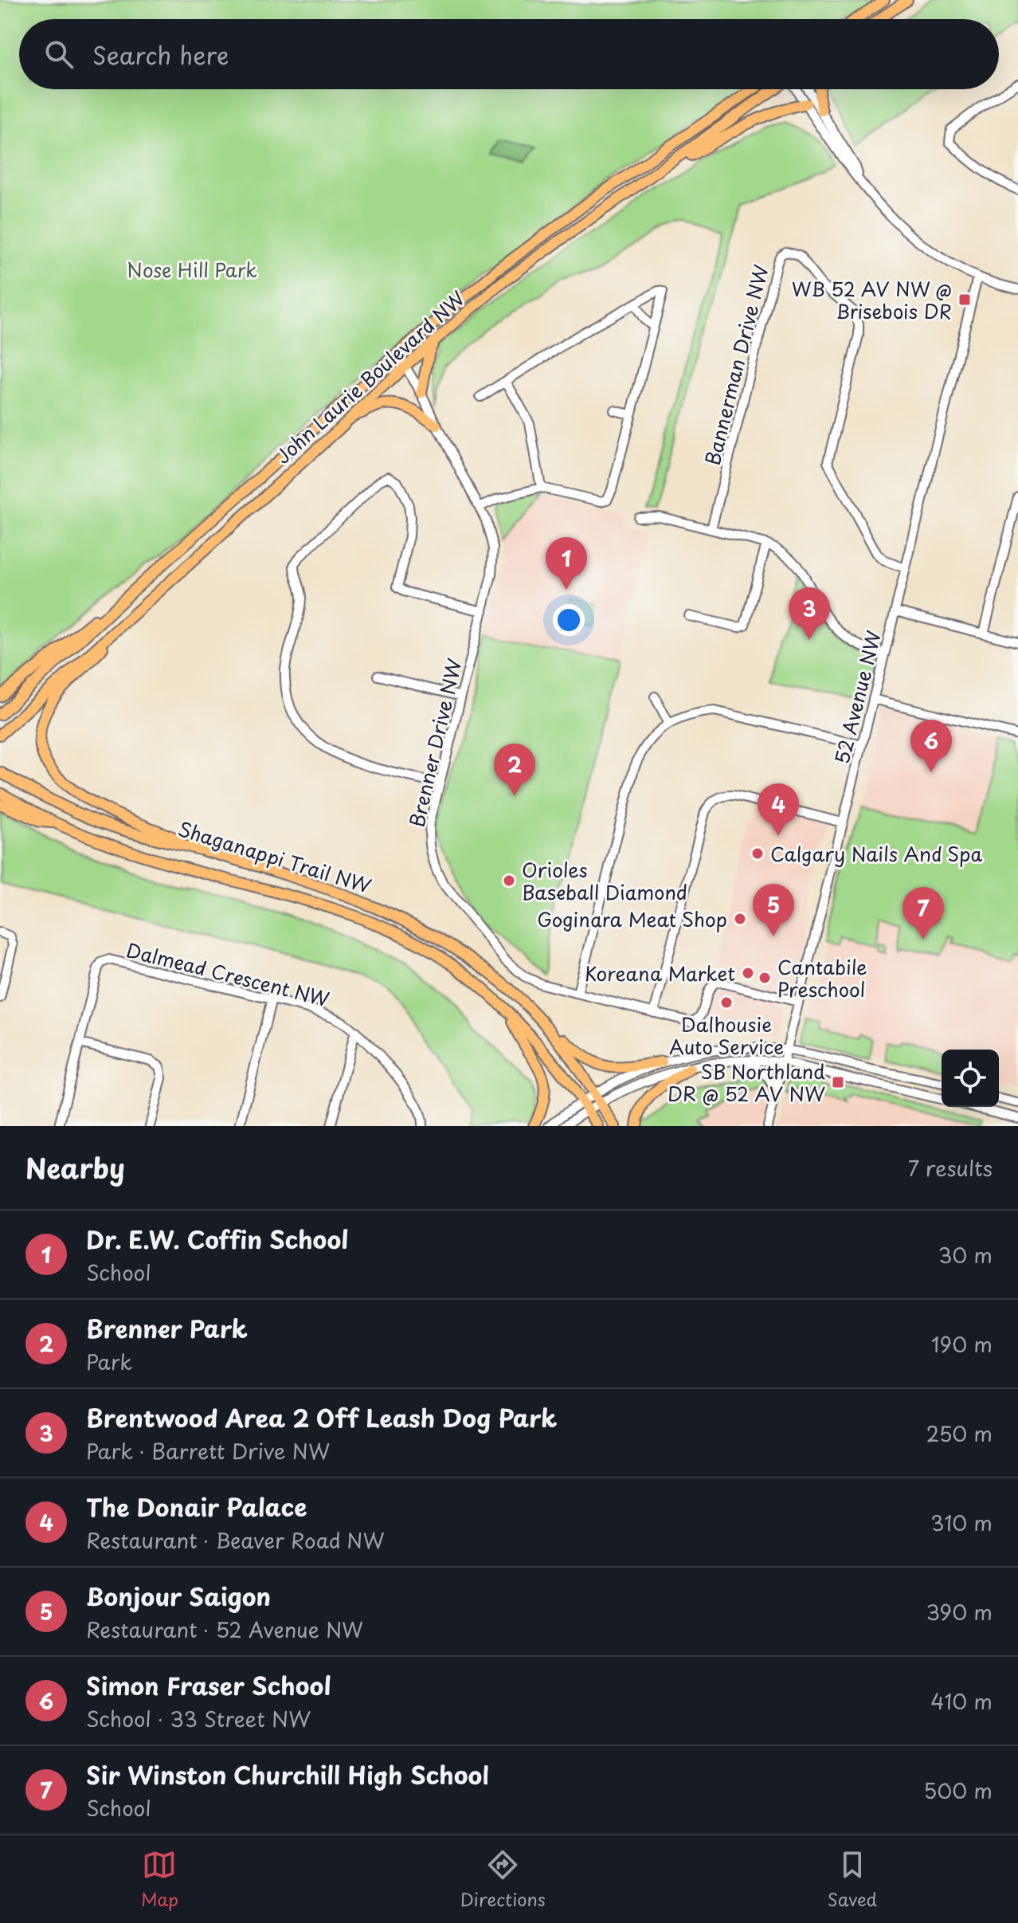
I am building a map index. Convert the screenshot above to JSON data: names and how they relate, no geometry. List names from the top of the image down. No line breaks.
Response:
{"streets":{"main road":["John Laurie Boulevard NW","Shaganappi Trail NW"],"street":["Bannerman Drive NW","52 Avenue NW","Brenner Drive NW","Dalmead Crescent NW"]},"crossings":[["Bannerman Drive NW","52 Avenue NW"],["John Laurie Boulevard NW","Brenner Drive NW"],["52 Avenue NW","Brenner Drive NW"]],"parks":["Nose Hill Park"],"places":{"transit":["WB 52 AV NW @ Brisebois DR","SB Northland DR @ 52 AV NW"],"other":["Calgary Nails And Spa","Orioles Baseball Diamond","Goginara Meat Shop","Koreana Market","Cantabile Preschool","Dalhousie Auto Service"]},"page":{"search":"Search here","pins":["1","3","6","2","4","5","7"],"heading":["Nearby","7 results"],"list":[{"mark":"1","name":"Dr. E.W. Coffin School","note":"School","value":"30 m"},{"mark":"2","name":"Brenner Park","note":"Park","value":"190 m"},{"mark":"3","name":"Brentwood Area 2 Off Leash Dog Park","note":"Park · Barrett Drive NW","value":"250 m"},{"mark":"4","name":"The Donair Palace","note":"Restaurant · Beaver Road NW","value":"310 m"},{"mark":"5","name":"Bonjour Saigon","note":"Restaurant · 52 Avenue NW","value":"390 m"},{"mark":"6","name":"Simon Fraser School","note":"School · 33 Street NW","value":"410 m"},{"mark":"7","name":"Sir Winston Churchill High School","note":"School","value":"500 m"}],"nav":["Map","Directions","Saved"]}}
